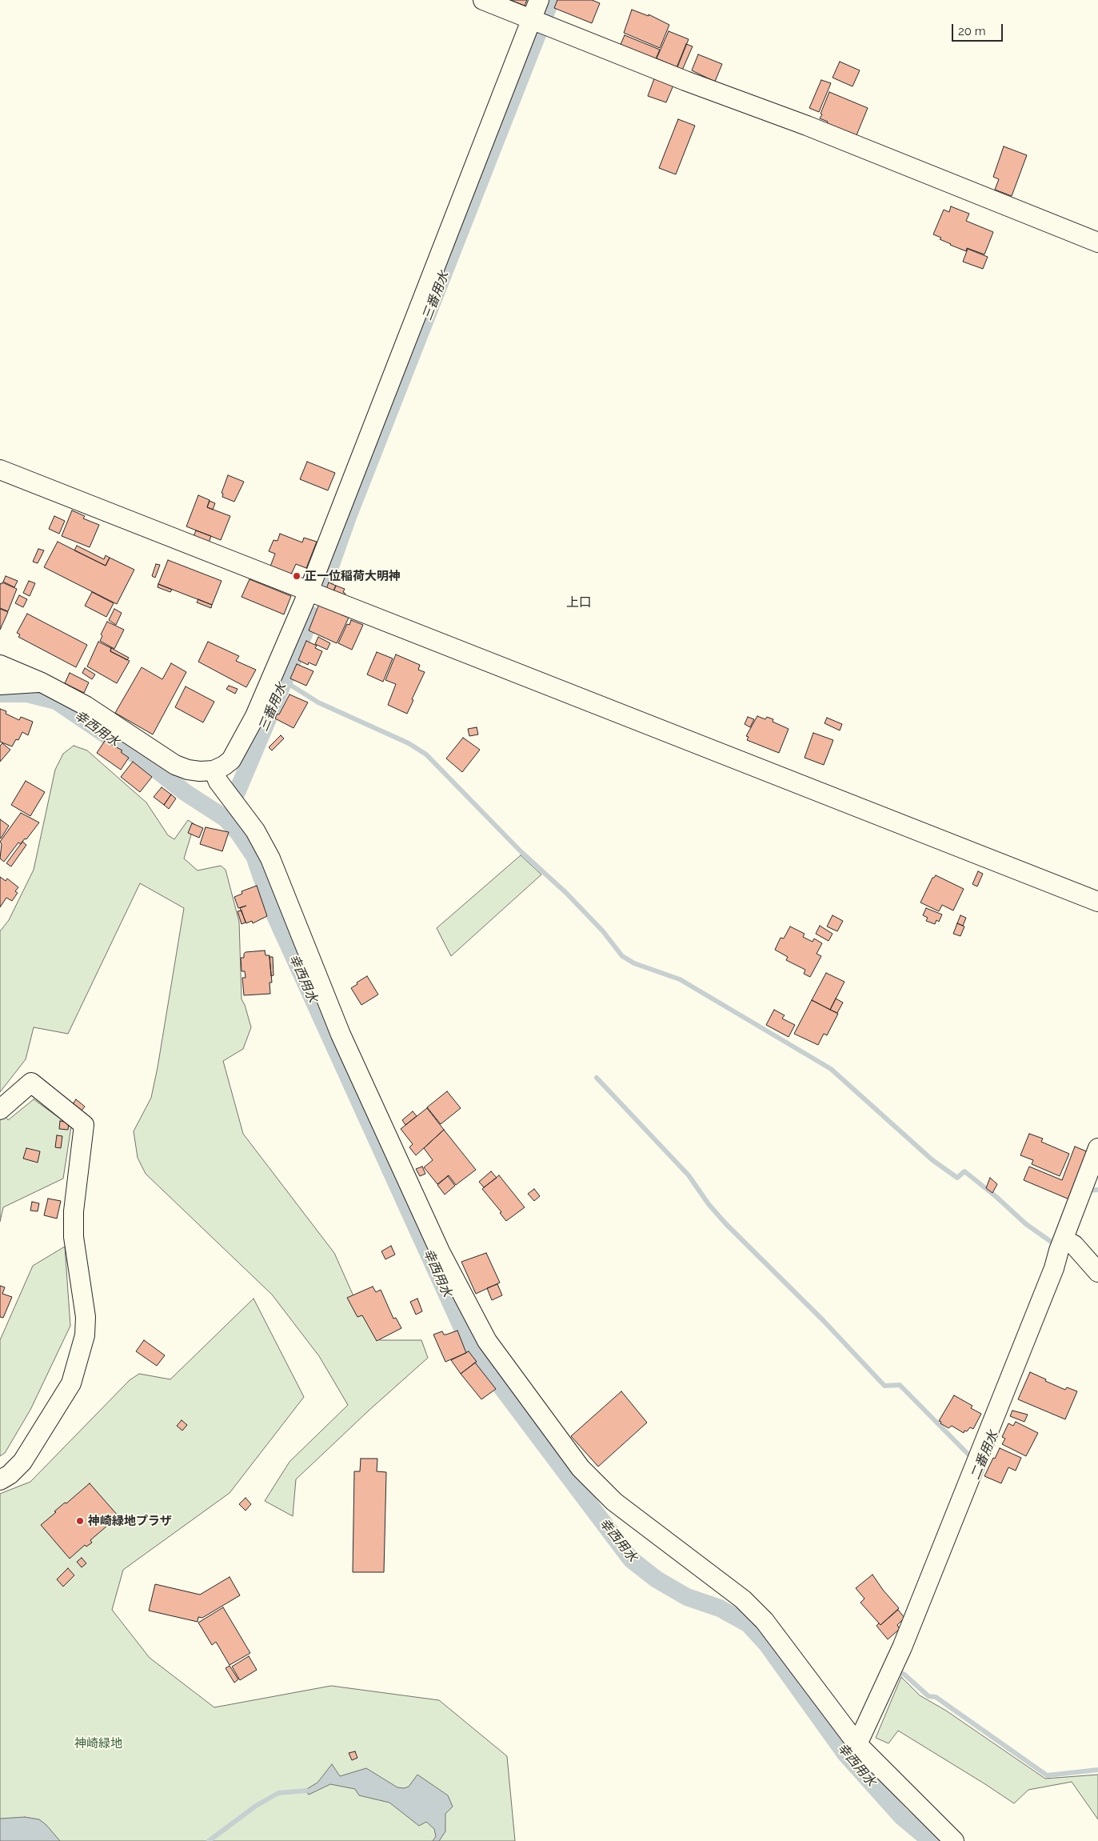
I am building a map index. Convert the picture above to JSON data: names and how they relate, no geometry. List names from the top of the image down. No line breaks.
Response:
{"districts":["上口"],"water":["三番用水","幸西用水","二番用水"],"parks":["神崎緑地"],"places":["正一位稲荷大明神","神崎緑地プラザ"],"scale_bar":"20 m"}
